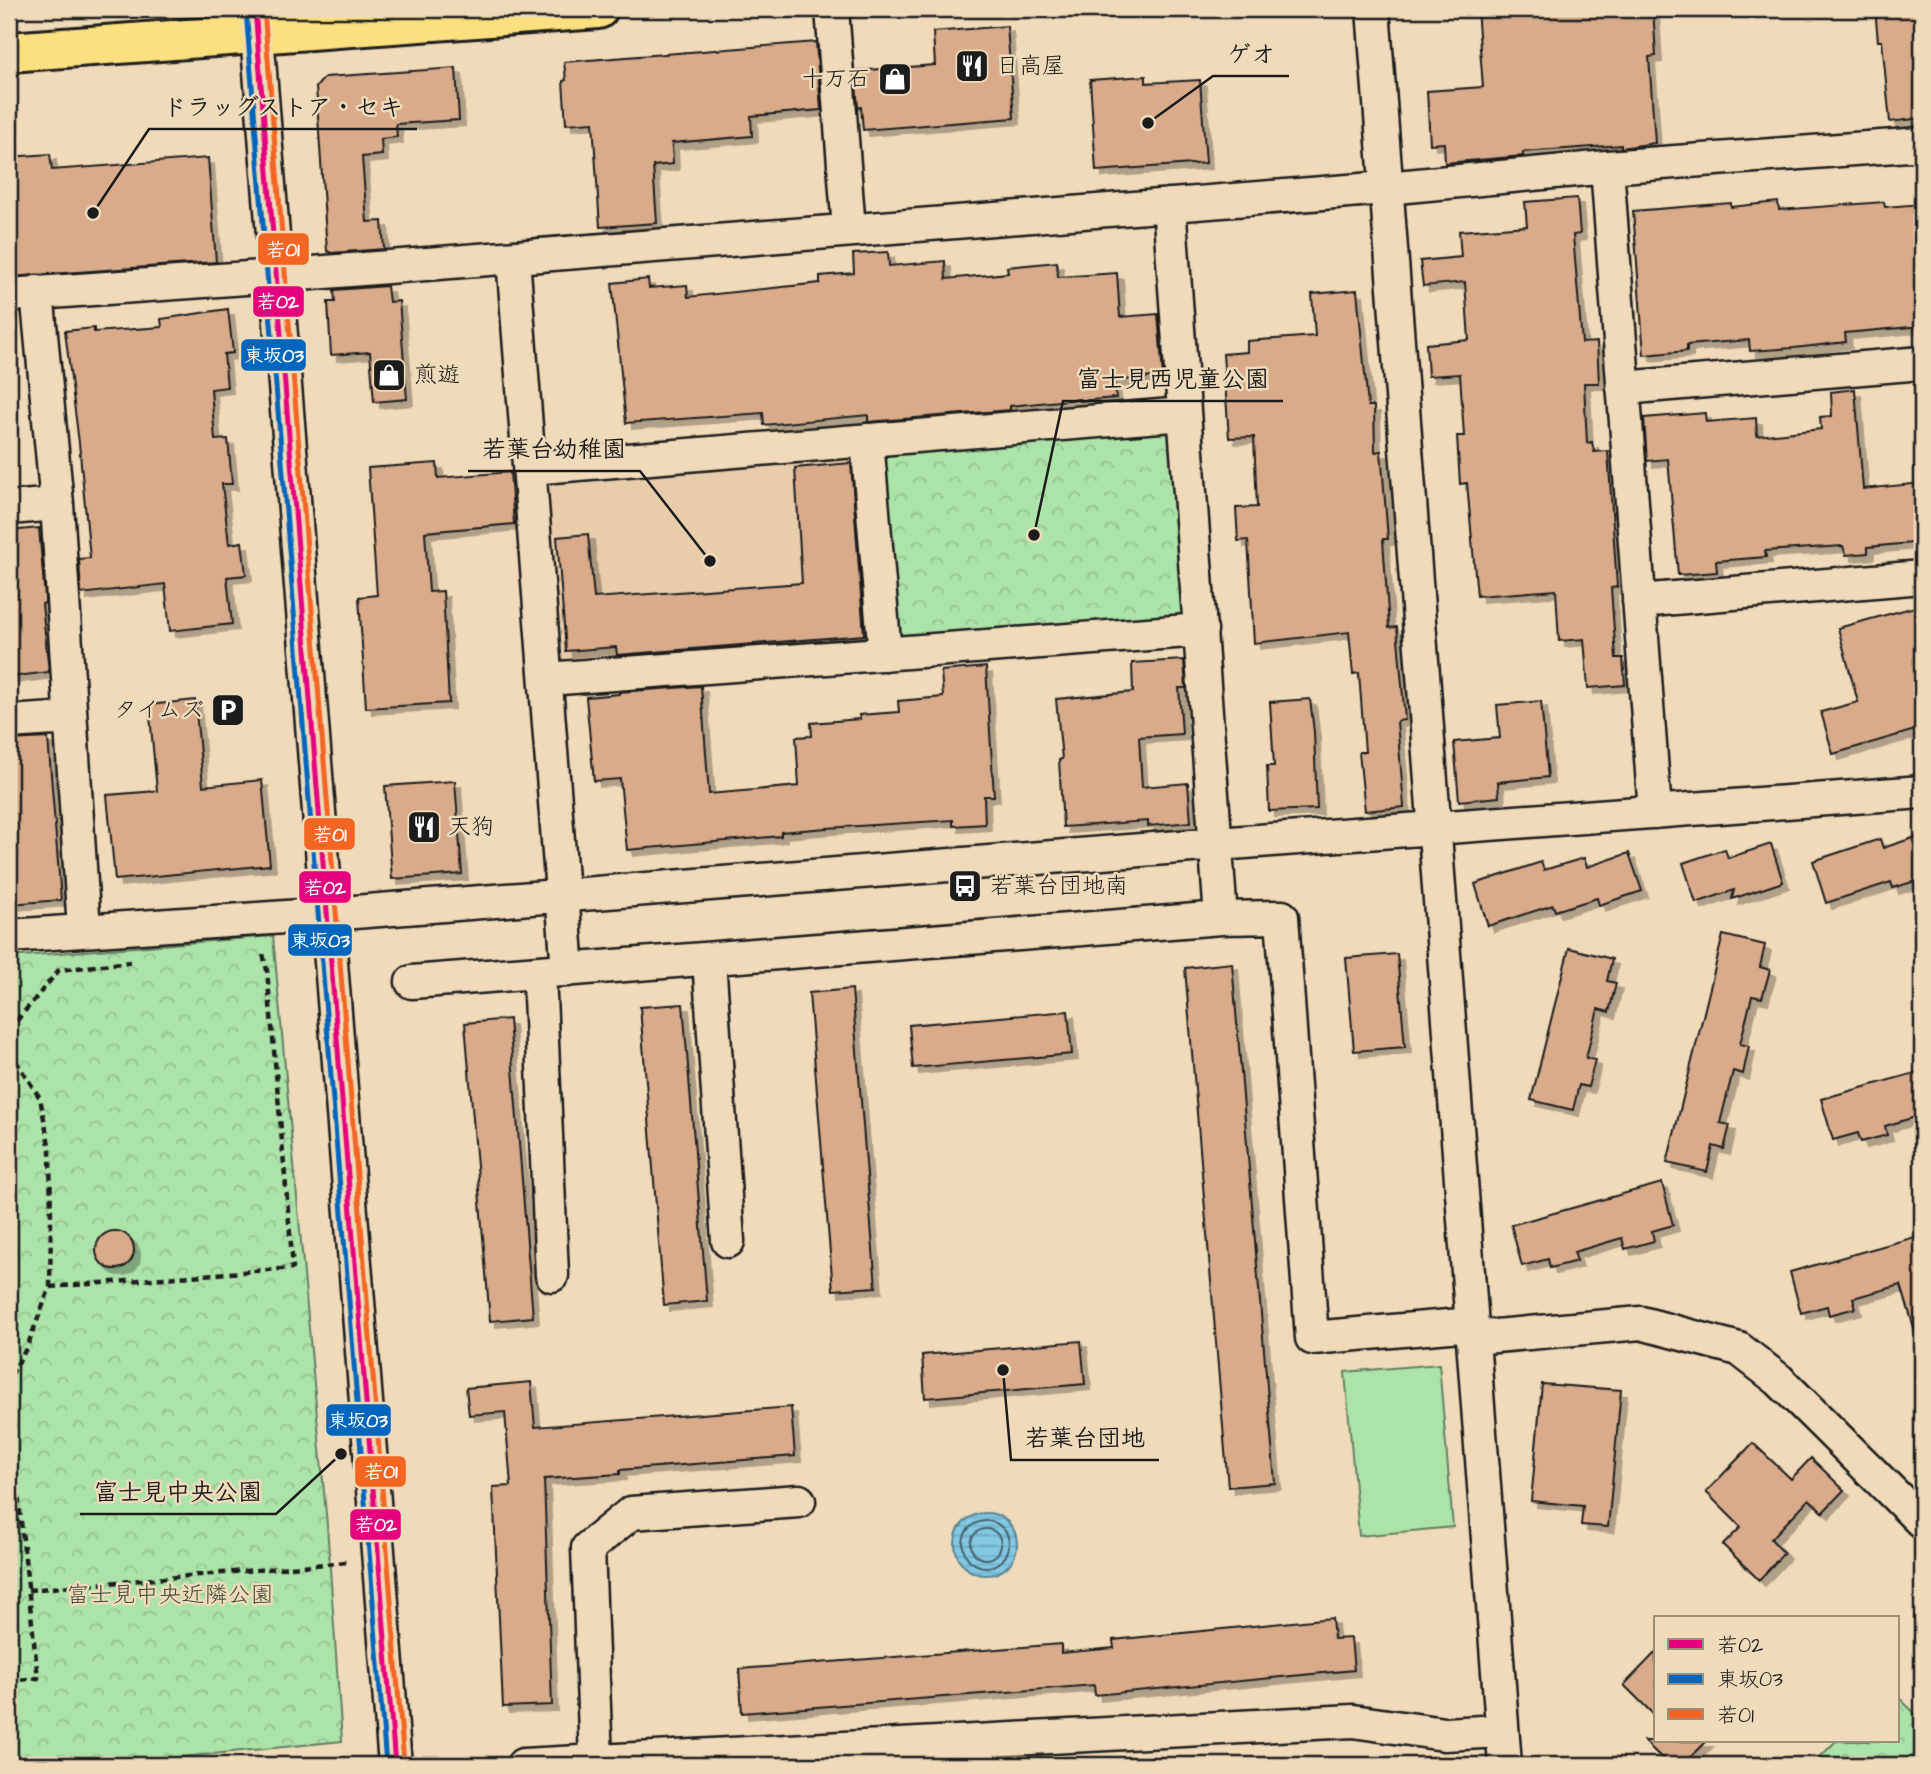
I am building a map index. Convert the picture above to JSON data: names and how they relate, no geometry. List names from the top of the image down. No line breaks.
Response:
{"parks":["富士見中央近隣公園"],"places":{"restaurant":["日高屋","天狗"],"shop":["十万石","煎遊"],"other":["ゲオ","ドラッグストア・セキ","富士見西児童公園","若葉台幼稚園","若葉台団地","富士見中央公園"],"parking":["タイムズ"],"bus stop":["若葉台団地南"]},"lines":["transit line 若02","transit line 若01","transit line 東坂03"],"legend":["若02","東坂03","若01"]}
